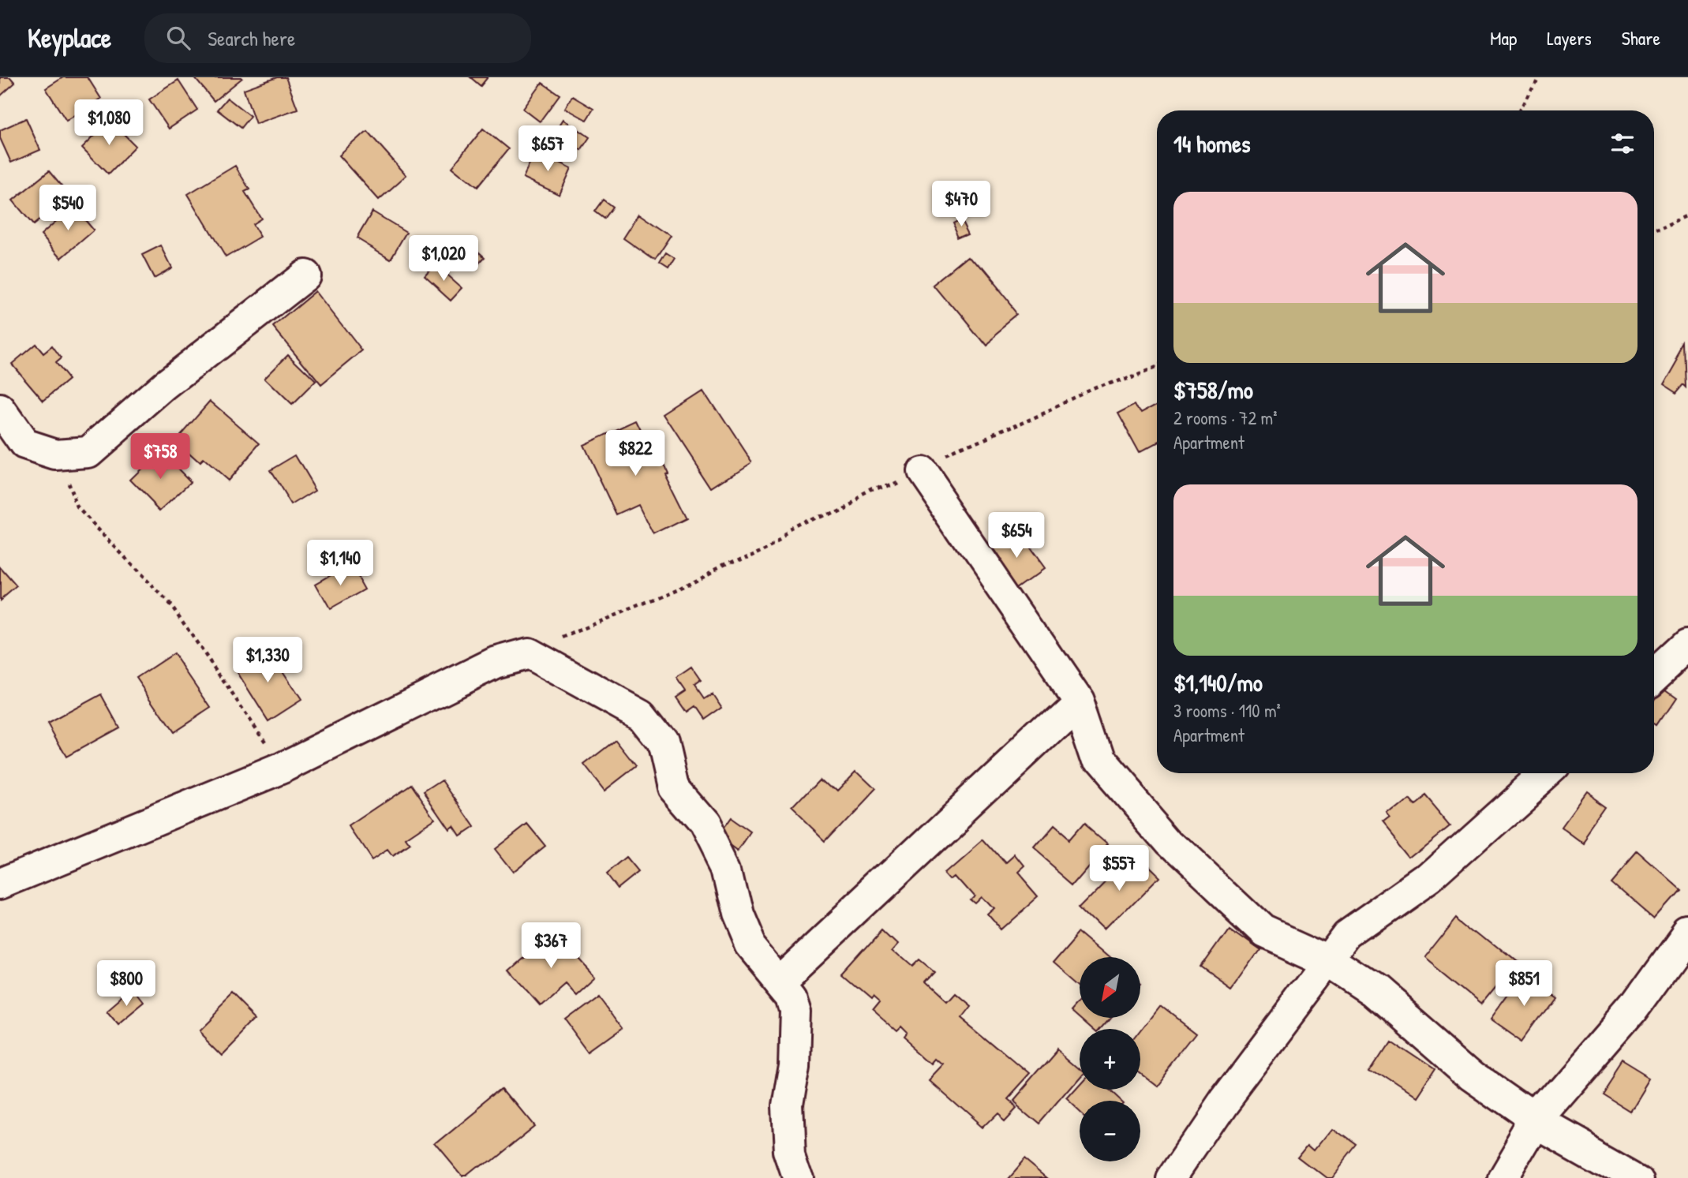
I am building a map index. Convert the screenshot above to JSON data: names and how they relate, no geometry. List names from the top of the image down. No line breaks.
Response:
{"north":"bottom left","page":{"header":"Keyplace","search":"Search here","nav":["Map","Layers","Share"],"price":["$1,080","$657","$470","$540","$1,020","$822","$758","$654","$1,140","$1,330","$557","$367","$800","$851"],"heading":"14 homes","list":[{"name":"$758/mo","note":"2 rooms · 72 m² · Apartment"},{"name":"$1,140/mo","note":"3 rooms · 110 m² · Apartment"}],"map_buttons":["+","−"]}}
